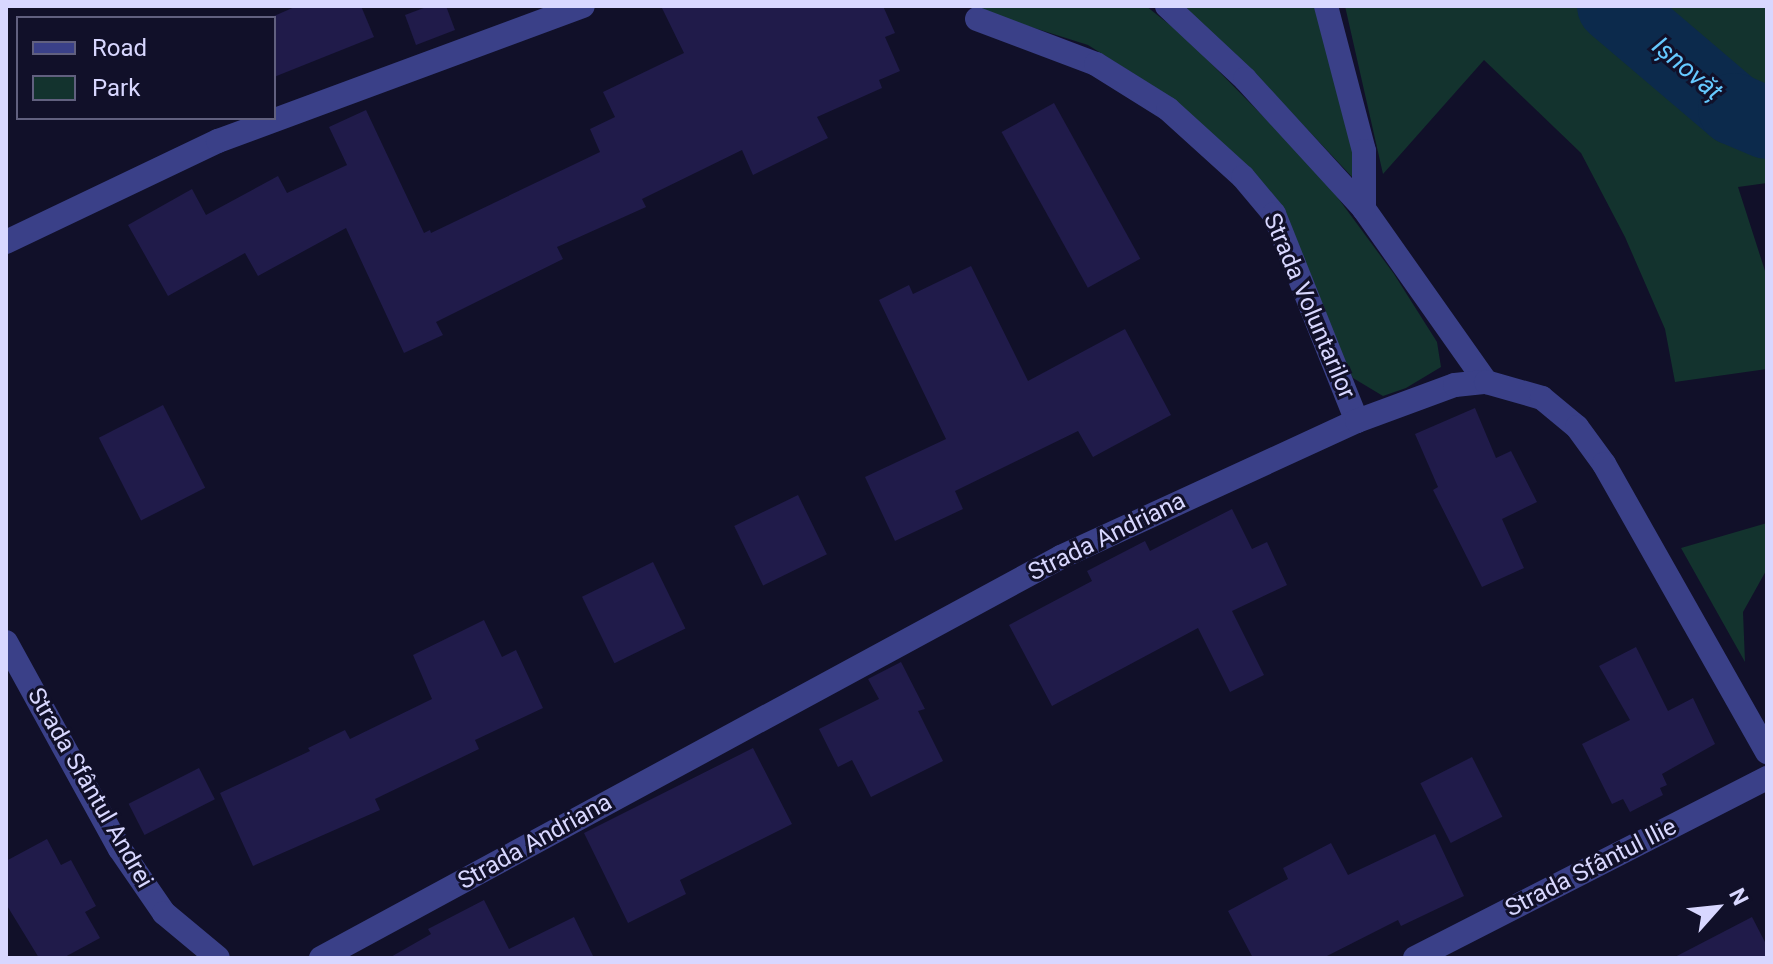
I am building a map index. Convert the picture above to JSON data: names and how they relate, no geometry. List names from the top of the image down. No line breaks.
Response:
{"streets":{"street":["Strada Voluntarilor","Strada Andriana","Strada Sfântul Andrei","Strada Sfântul Ilie"]},"crossings":[["Strada Voluntarilor","Strada Andriana"]],"water":["Ișnovăț"],"legend":["Road","Park"],"north":"top right"}
